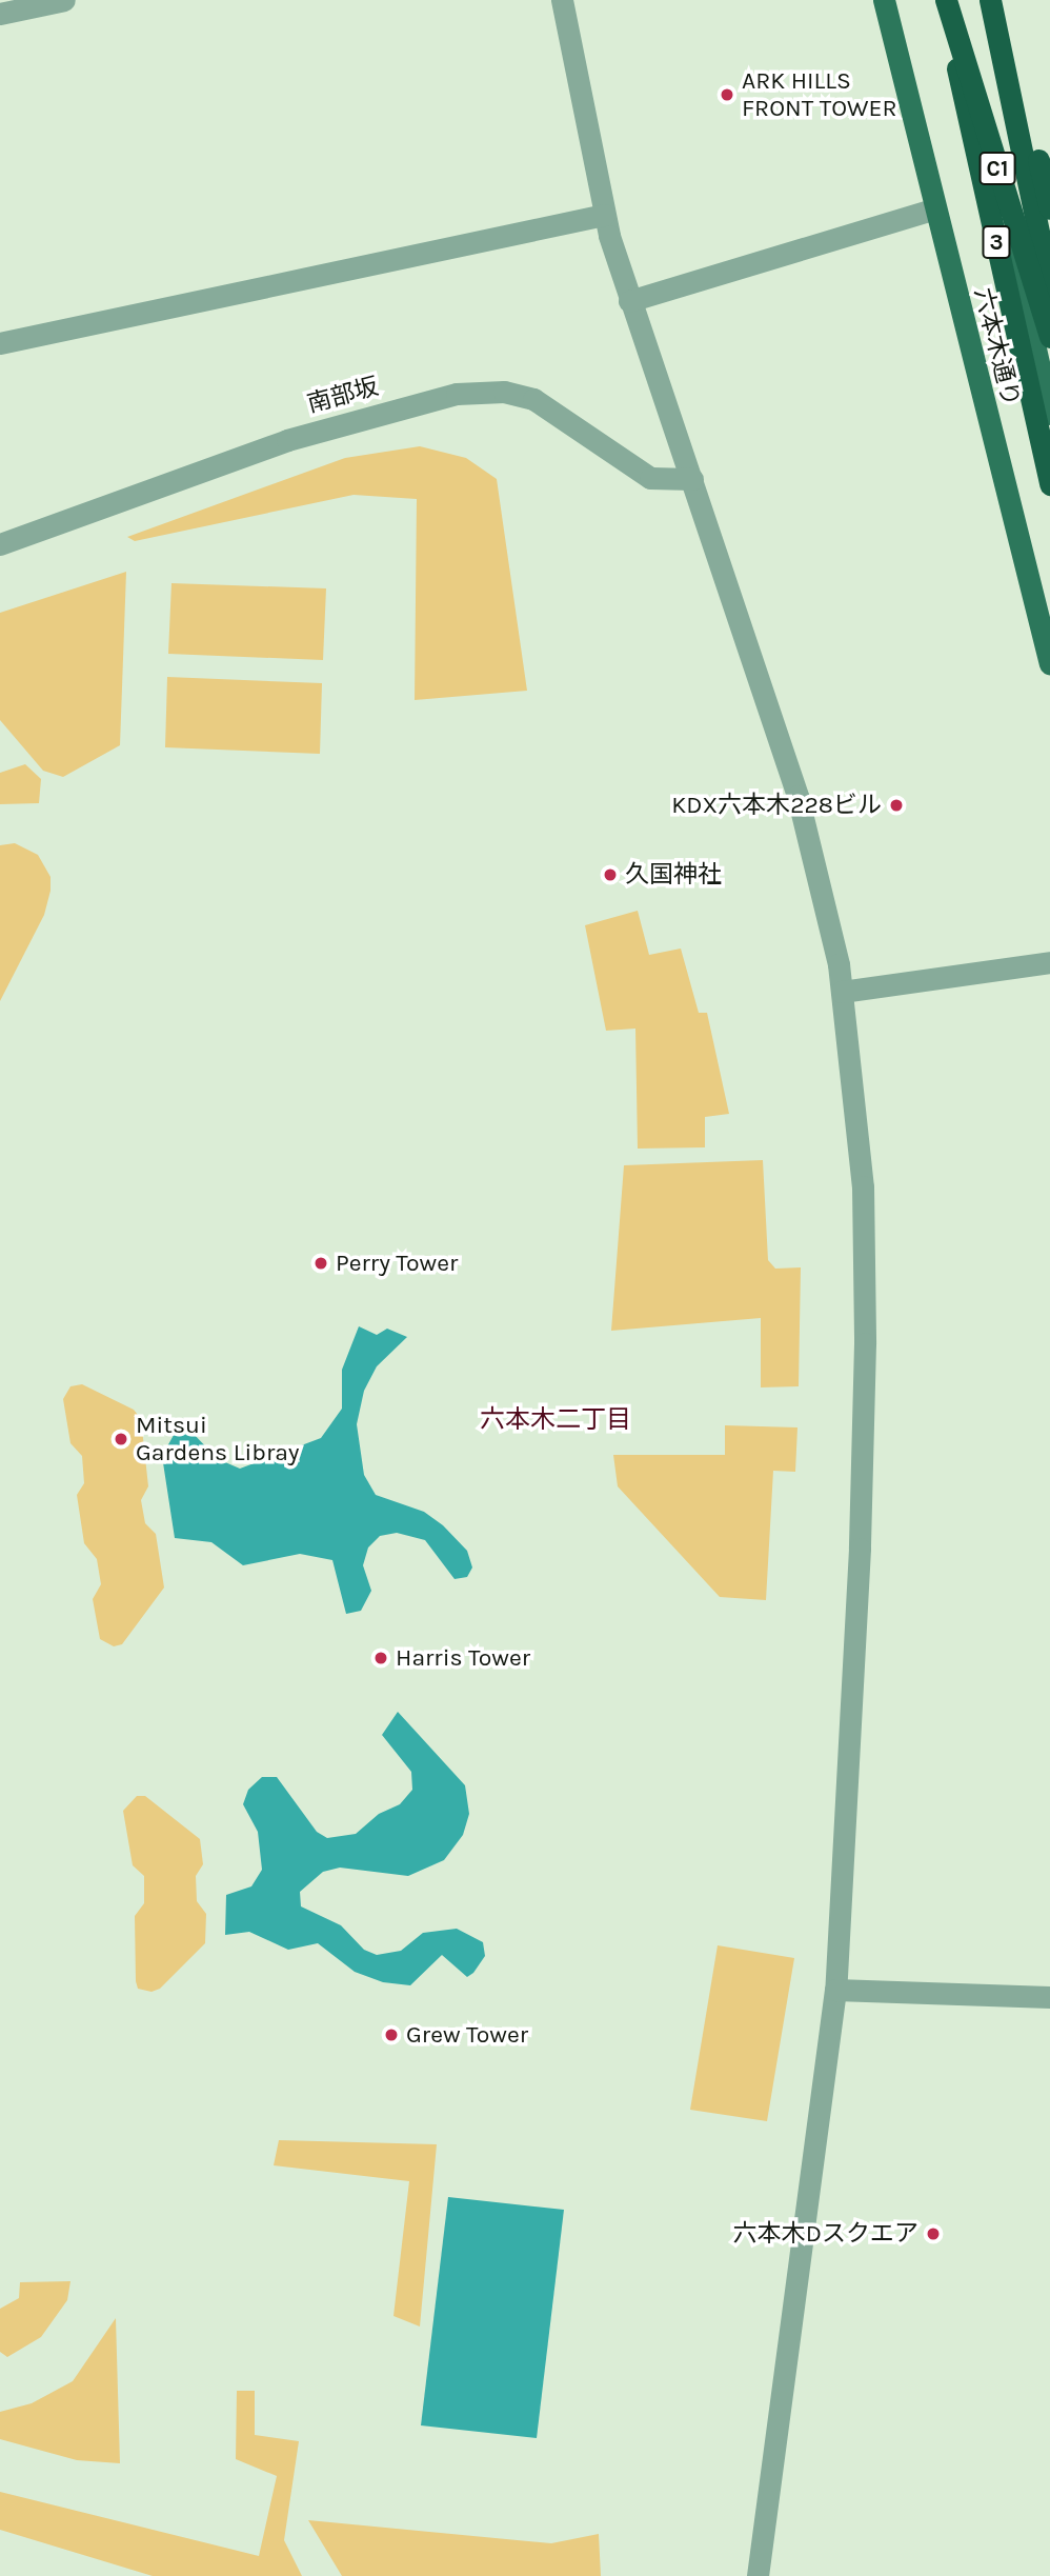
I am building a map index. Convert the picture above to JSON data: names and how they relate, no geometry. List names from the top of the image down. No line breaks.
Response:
{"streets":{"highway":["C1","3"],"main road":["六本木通り"],"street":["南部坂"]},"crossings":[["C1","3"]],"districts":["六本木二丁目"],"places":["ARK HILLS FRONT TOWER","KDX六本木228ビル","久国神社","Perry Tower","Mitsui Gardens Libray","Harris Tower","Grew Tower","六本木Dスクエア"]}
